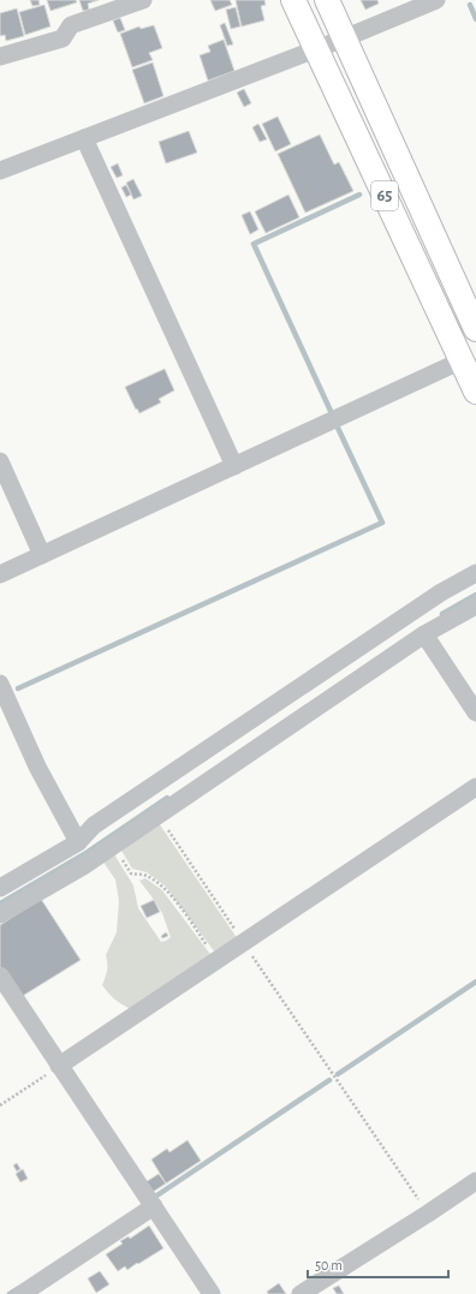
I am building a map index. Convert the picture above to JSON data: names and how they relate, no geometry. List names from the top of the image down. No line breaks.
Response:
{"streets":{"main road":["65"]},"scale_bar":"50 m"}
